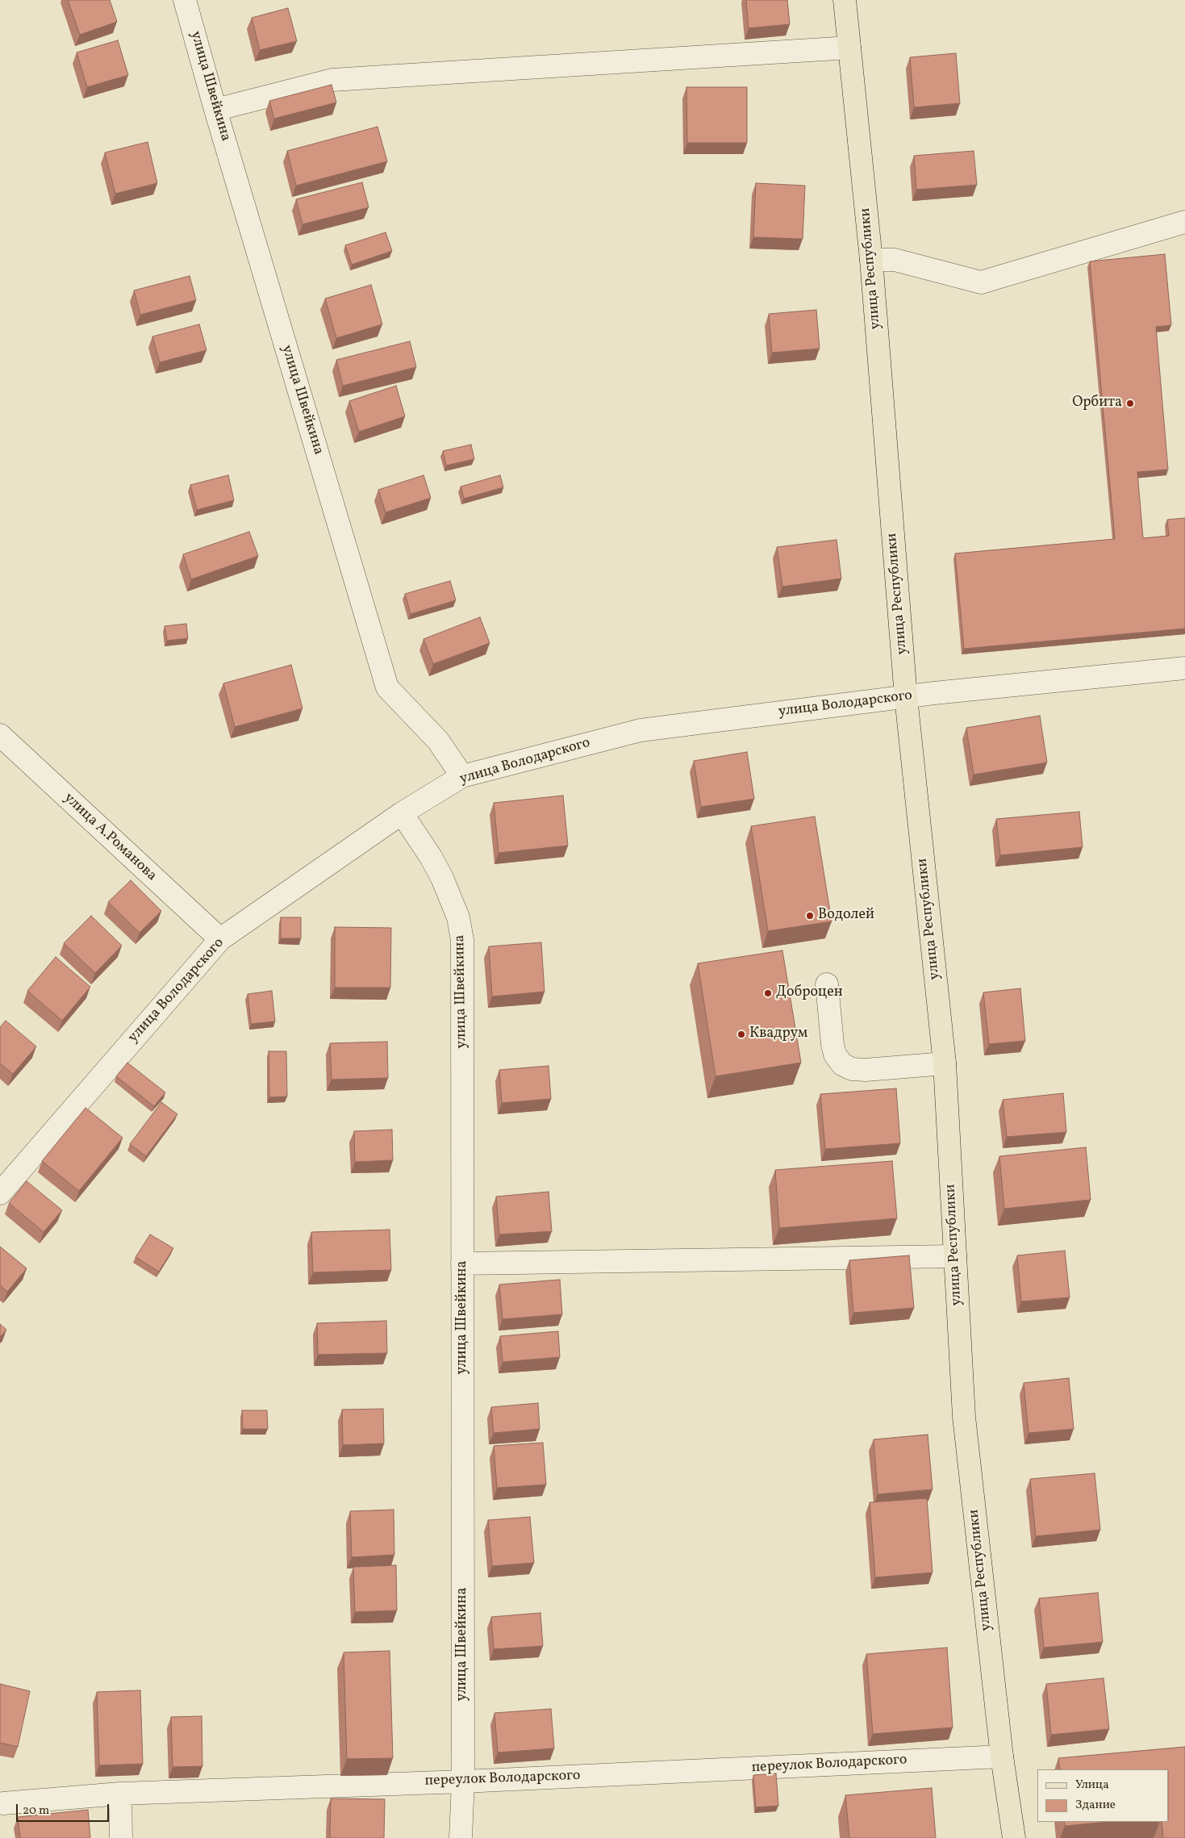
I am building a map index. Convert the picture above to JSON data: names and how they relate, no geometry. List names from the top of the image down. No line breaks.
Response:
{"streets":{"main road":["улица Республики"],"street":["улица Швейкина","улица Володарского","улица А.Романова","переулок Володарского"]},"crossings":[["улица Швейкина","улица Володарского"],["улица Швейкина","переулок Володарского"],["улица Республики","улица Володарского"],["улица Республики","переулок Володарского"],["улица Володарского","улица А.Романова"]],"places":["Орбита","Водолей","Доброцен","Квадрум"],"legend":["Улица","Здание"],"scale_bar":"20 m"}
